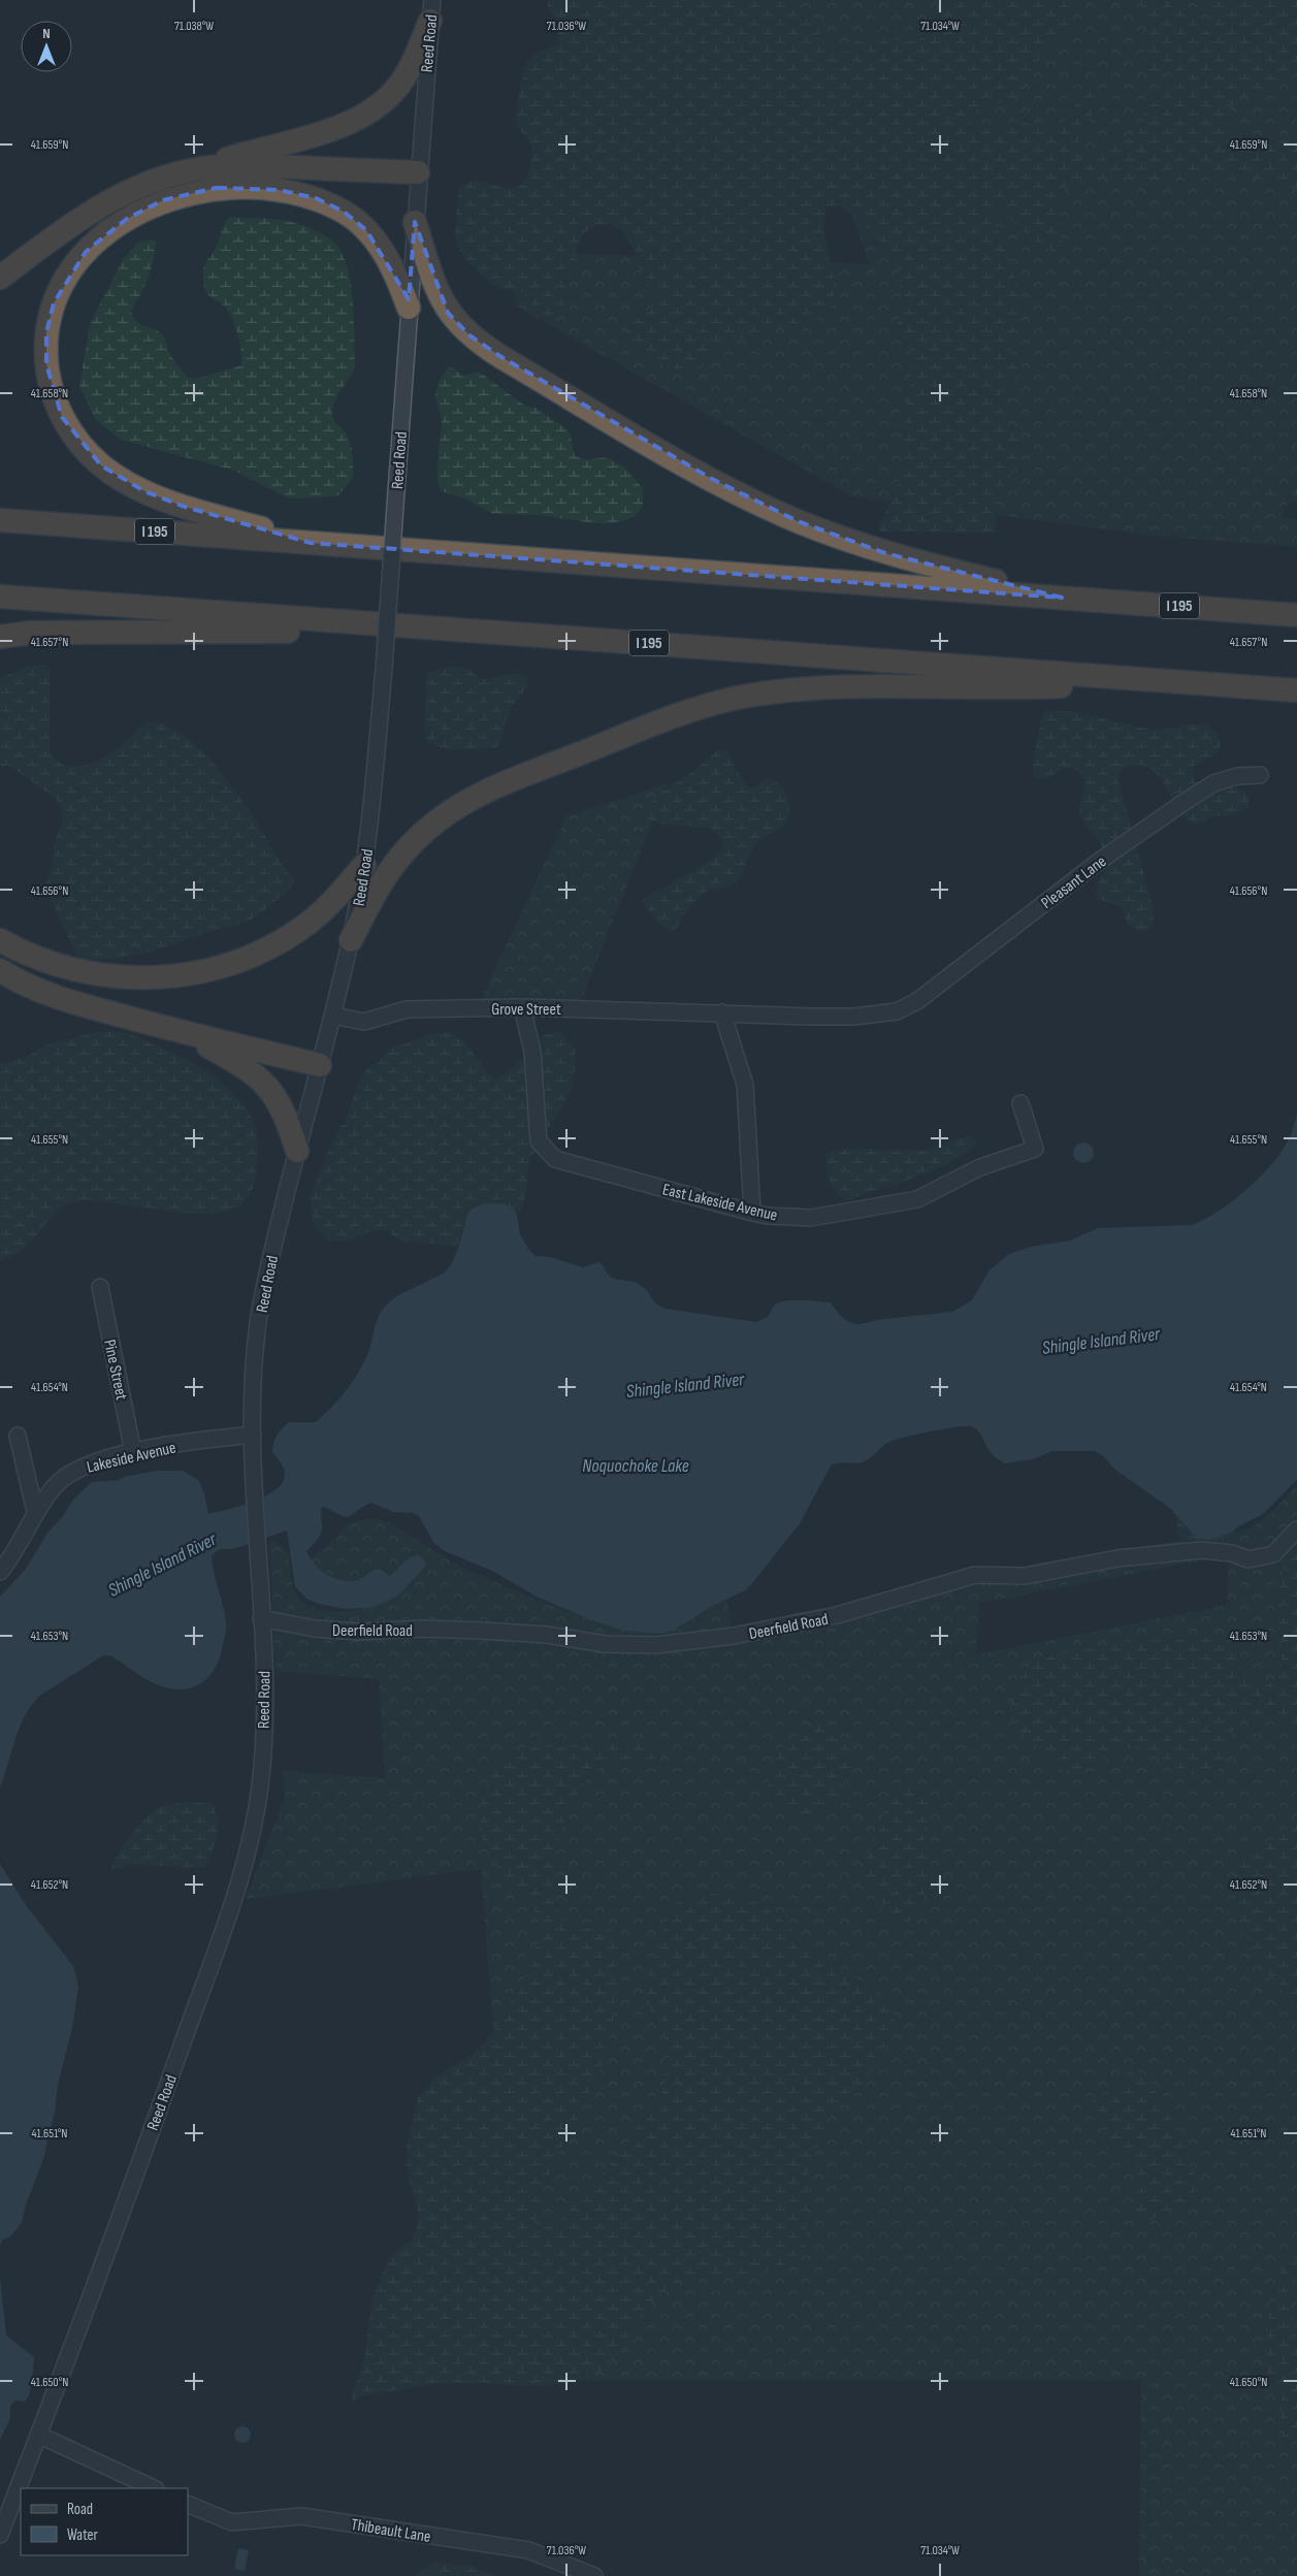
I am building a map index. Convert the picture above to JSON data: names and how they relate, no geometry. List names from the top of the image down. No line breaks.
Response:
{"streets":{"highway":["I 195"],"street":["Reed Road","Pleasant Lane","Grove Street","East Lakeside Avenue","Pine Street","Lakeside Avenue","Deerfield Road","Thibeault Lane"]},"crossings":[["Reed Road","Grove Street"],["Reed Road","Lakeside Avenue"],["Reed Road","Deerfield Road"],["Pleasant Lane","Grove Street"],["Grove Street","East Lakeside Avenue"],["Pine Street","Lakeside Avenue"]],"water":["Shingle Island River","Noquochoke Lake"],"legend":["Road","Water"],"north":"top","coordinates":["71.038°W","71.036°W","71.034°W","41.659°N","41.658°N","41.657°N","41.656°N","41.655°N","41.654°N","41.653°N","41.652°N","41.651°N","41.650°N"]}
